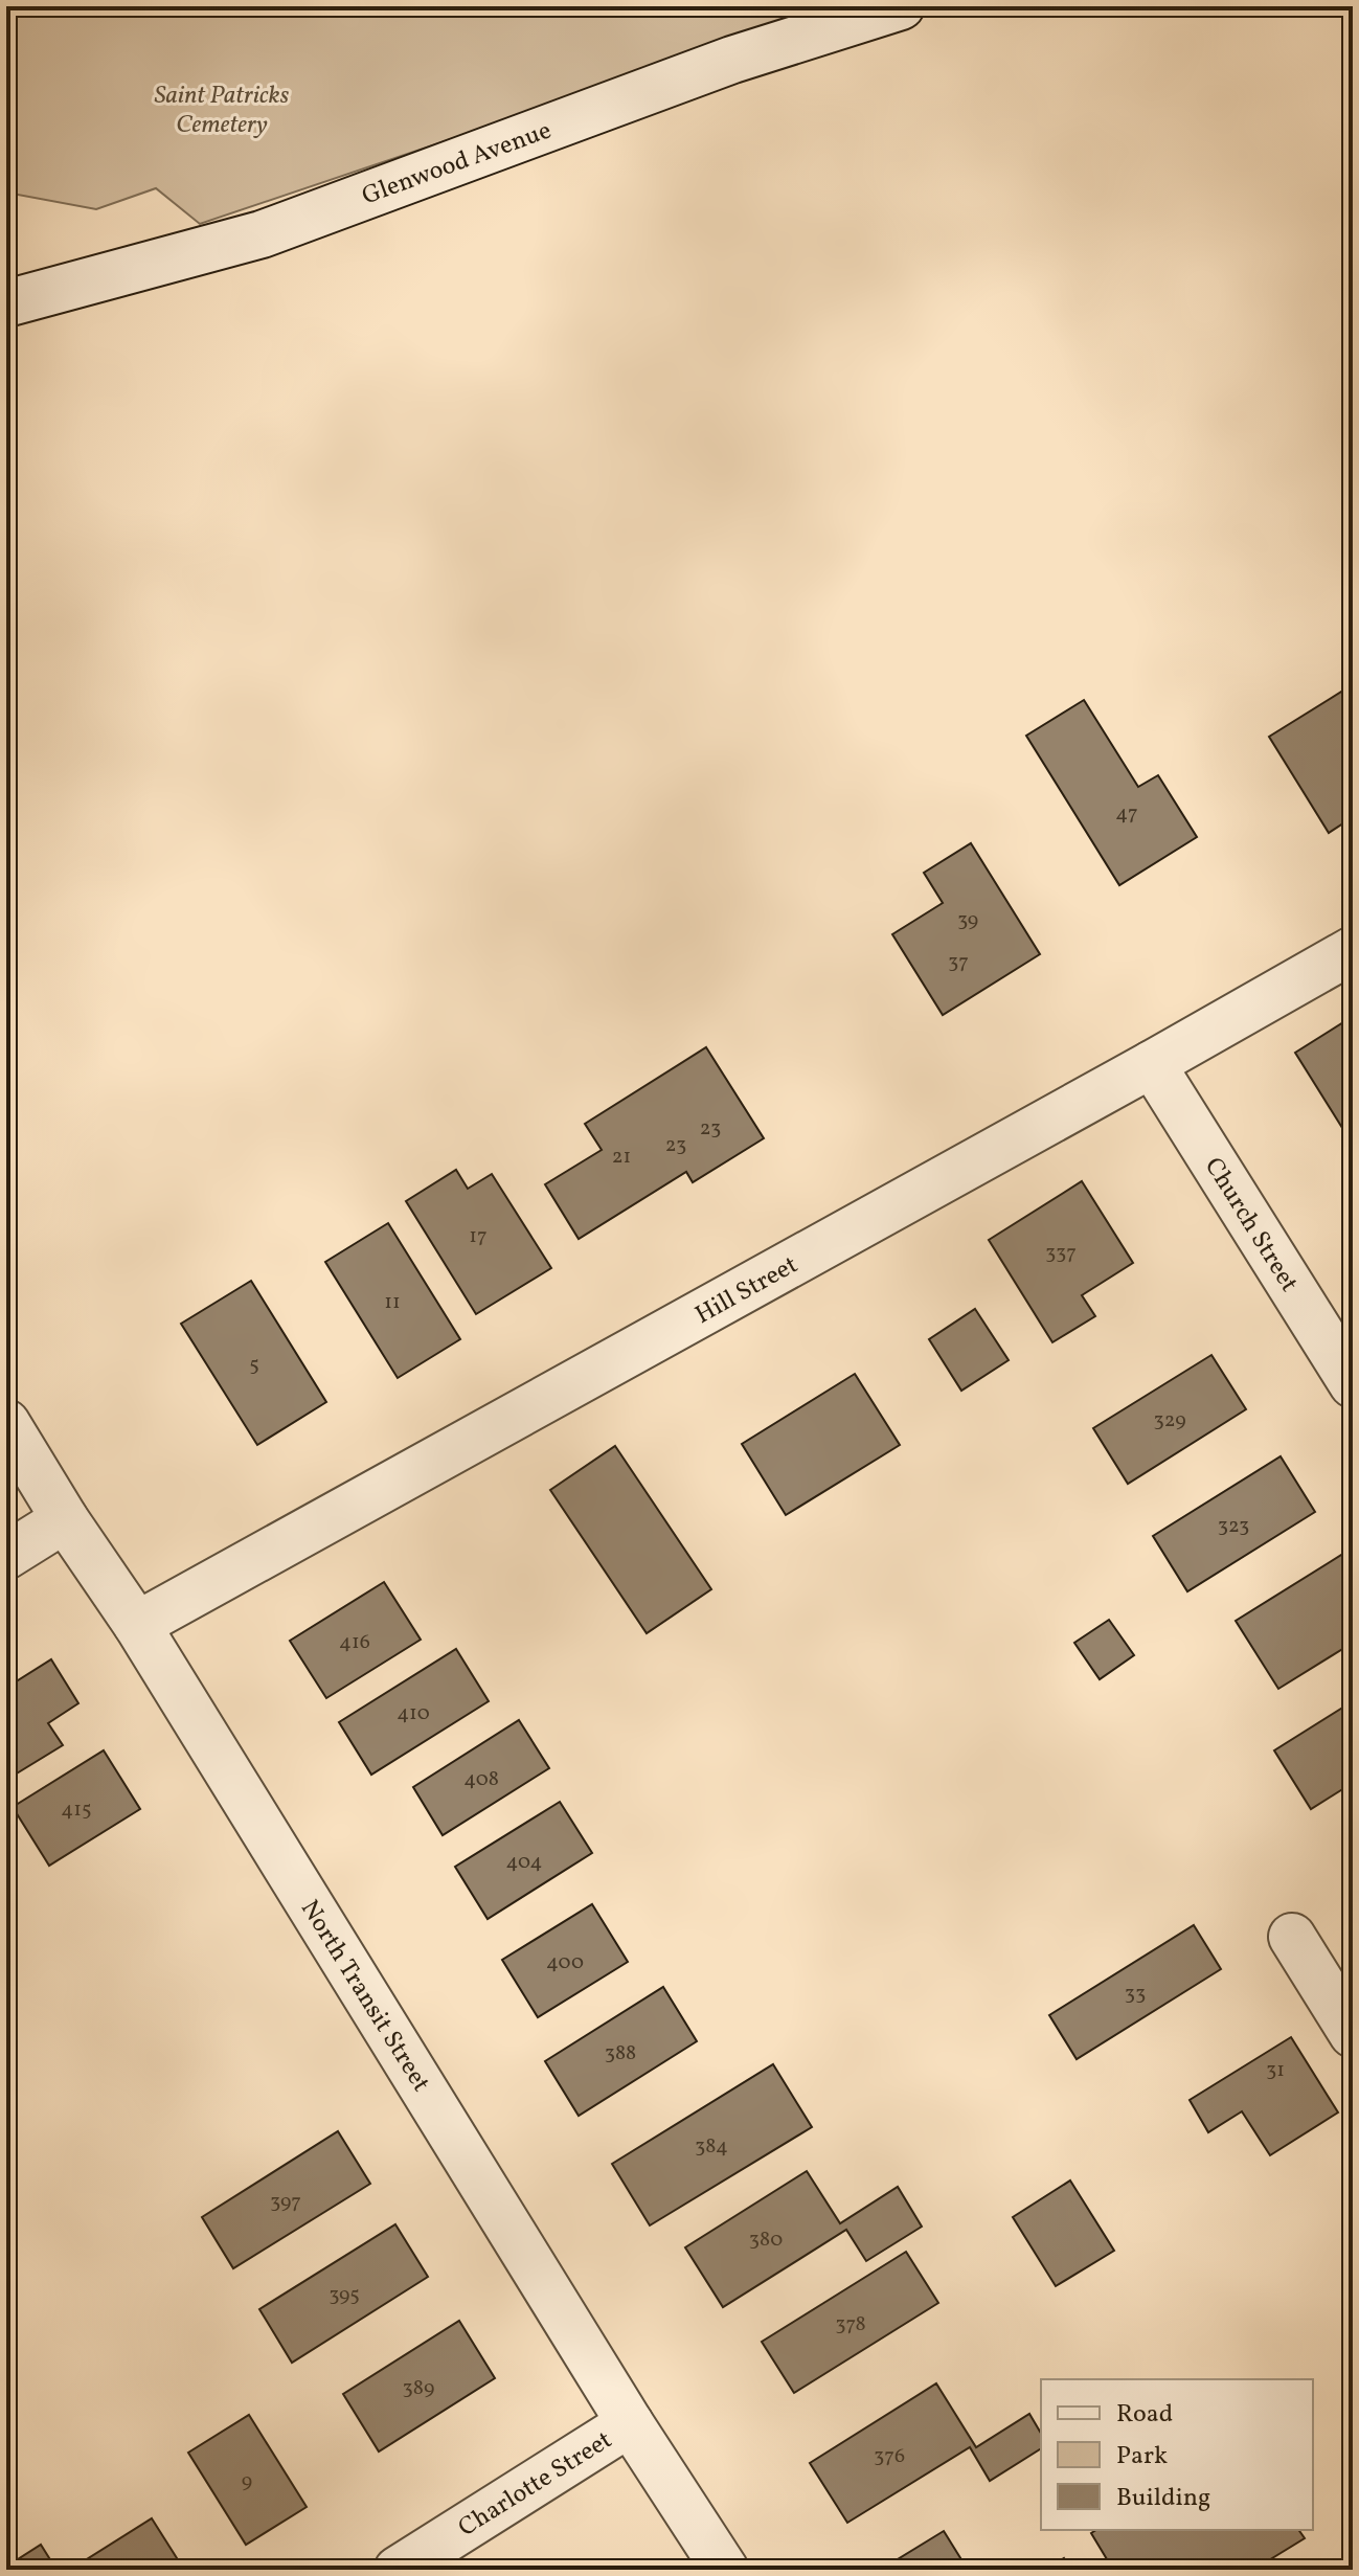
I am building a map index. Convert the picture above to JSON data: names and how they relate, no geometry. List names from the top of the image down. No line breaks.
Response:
{"streets":{"street":["Glenwood Avenue","Church Street","Hill Street","North Transit Street","Charlotte Street"]},"crossings":[["Church Street","Hill Street"],["Hill Street","North Transit Street"],["North Transit Street","Charlotte Street"]],"parks":["Saint Patricks Cemetery"],"house_numbers":["47","39","37","23","23","21","17","337","11","5","329","323","416","410","408","415","404","400","33","388","31","384","397","380","395","378","389","376","9"],"legend":["Road","Park","Building"]}
